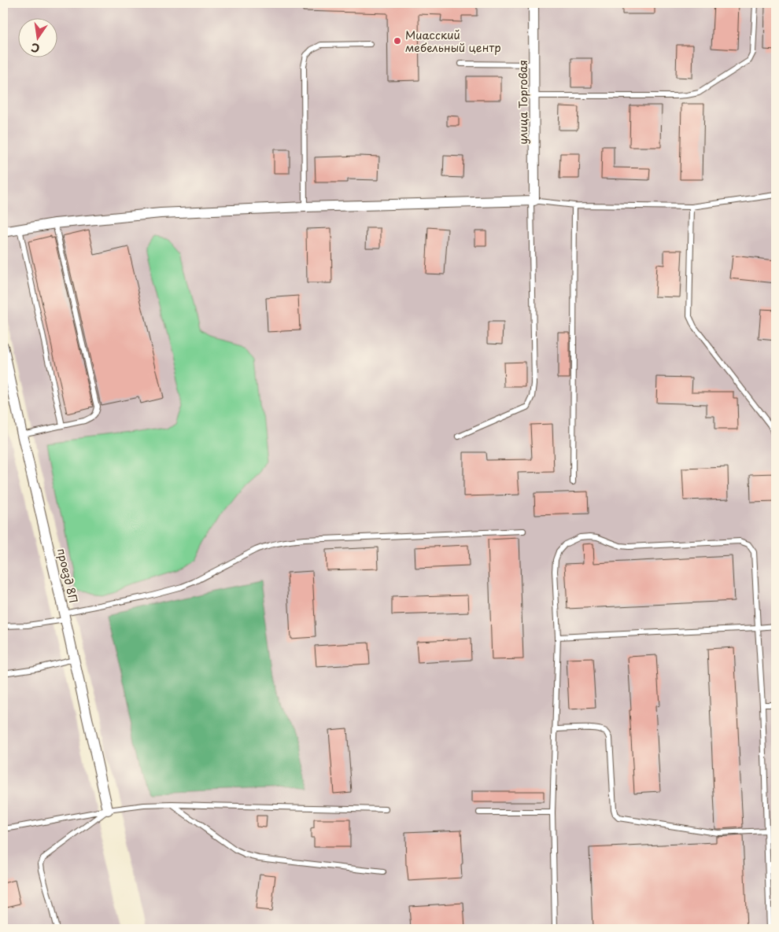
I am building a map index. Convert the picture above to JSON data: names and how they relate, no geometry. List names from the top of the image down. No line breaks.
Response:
{"streets":{"street":["улица Торговая","проезд 8П"]},"places":["Миасский мебельный центр"],"north":"bottom"}
